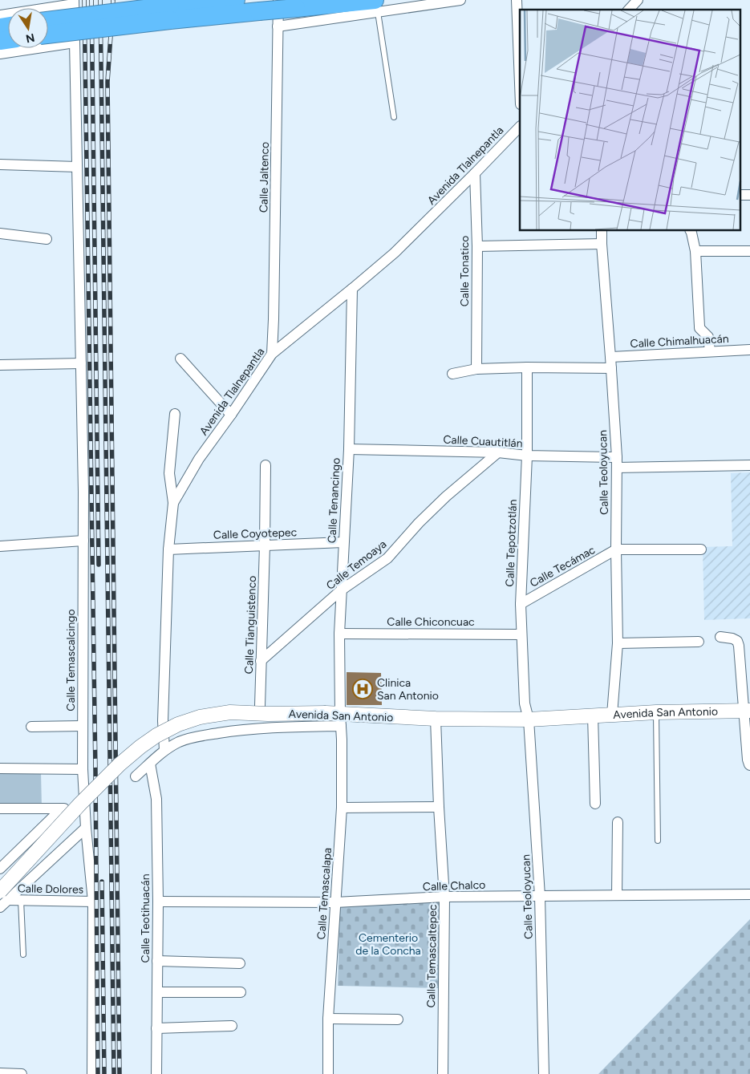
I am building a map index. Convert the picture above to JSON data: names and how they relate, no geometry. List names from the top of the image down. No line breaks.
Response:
{"streets":{"main road":["Avenida San Antonio"],"street":["Avenida Tlalnepantla","Calle Jaltenco","Calle Tonatico","Calle Chimalhuacán","Calle Cuautitlán","Calle Teoloyucan","Calle Tenancingo","Calle Coyotepec","Calle Tepotzotlán","Calle Temoaya","Calle Tecámac","Calle Chiconcuac","Calle Tianguistenco","Calle Temascalcingo","Calle Chalco","Calle Dolores","Calle Temascalapa","Calle Teotihuacán","Calle Temascaltepec"]},"crossings":[["Avenida Tlalnepantla","Calle Jaltenco"],["Avenida Tlalnepantla","Calle Tonatico"],["Avenida Tlalnepantla","Calle Tenancingo"],["Avenida Tlalnepantla","Calle Coyotepec"],["Avenida Tlalnepantla","Avenida San Antonio"],["Calle Chimalhuacán","Calle Teoloyucan"],["Calle Cuautitlán","Calle Teoloyucan"],["Calle Cuautitlán","Calle Tenancingo"],["Calle Cuautitlán","Calle Tepotzotlán"],["Calle Cuautitlán","Calle Temoaya"],["Calle Teoloyucan","Calle Tepotzotlán"],["Calle Teoloyucan","Calle Tecámac"],["Calle Teoloyucan","Avenida San Antonio"],["Calle Teoloyucan","Calle Chalco"],["Calle Tenancingo","Calle Coyotepec"],["Calle Tenancingo","Calle Temoaya"],["Calle Tenancingo","Calle Chiconcuac"],["Calle Tenancingo","Avenida San Antonio"],["Calle Tenancingo","Calle Temascalapa"],["Calle Coyotepec","Calle Tianguistenco"],["Calle Tepotzotlán","Calle Tecámac"],["Calle Tepotzotlán","Calle Chiconcuac"],["Calle Tepotzotlán","Avenida San Antonio"],["Calle Temoaya","Calle Tianguistenco"],["Calle Temascalcingo","Calle Dolores"],["Avenida San Antonio","Calle Dolores"],["Avenida San Antonio","Calle Temascalapa"],["Avenida San Antonio","Calle Teotihuacán"],["Avenida San Antonio","Calle Temascaltepec"],["Calle Chalco","Calle Temascalapa"],["Calle Chalco","Calle Teotihuacán"],["Calle Chalco","Calle Temascaltepec"]],"parks":["Cementerio de la Concha"],"places":{"hospital":["Clinica San Antonio"]},"north":"bottom"}
